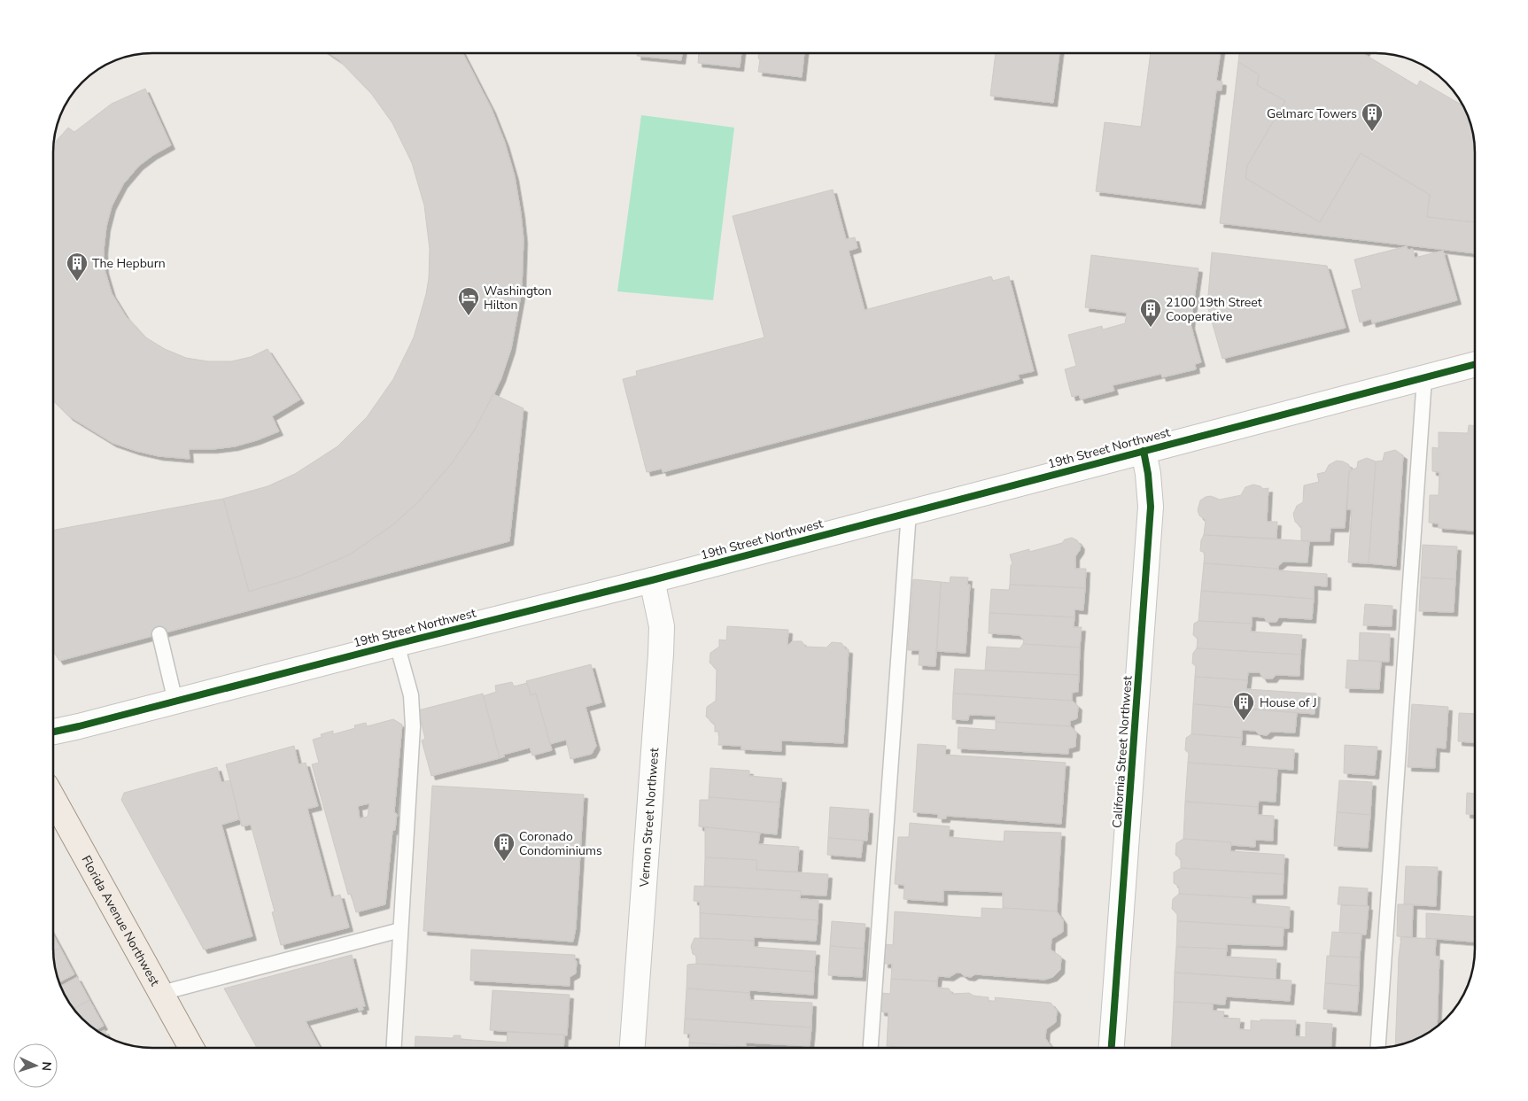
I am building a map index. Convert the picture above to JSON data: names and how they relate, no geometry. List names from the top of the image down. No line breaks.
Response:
{"streets":{"main road":["Florida Avenue Northwest"],"street":["19th Street Northwest","California Street Northwest","Vernon Street Northwest"]},"crossings":[["19th Street Northwest","California Street Northwest"],["19th Street Northwest","Vernon Street Northwest"]],"places":{"building":["Gelmarc Towers","The Hepburn","2100 19th Street Cooperative","House of J","Coronado Condominiums"],"hotel":["Washington Hilton"]},"north":"right"}
